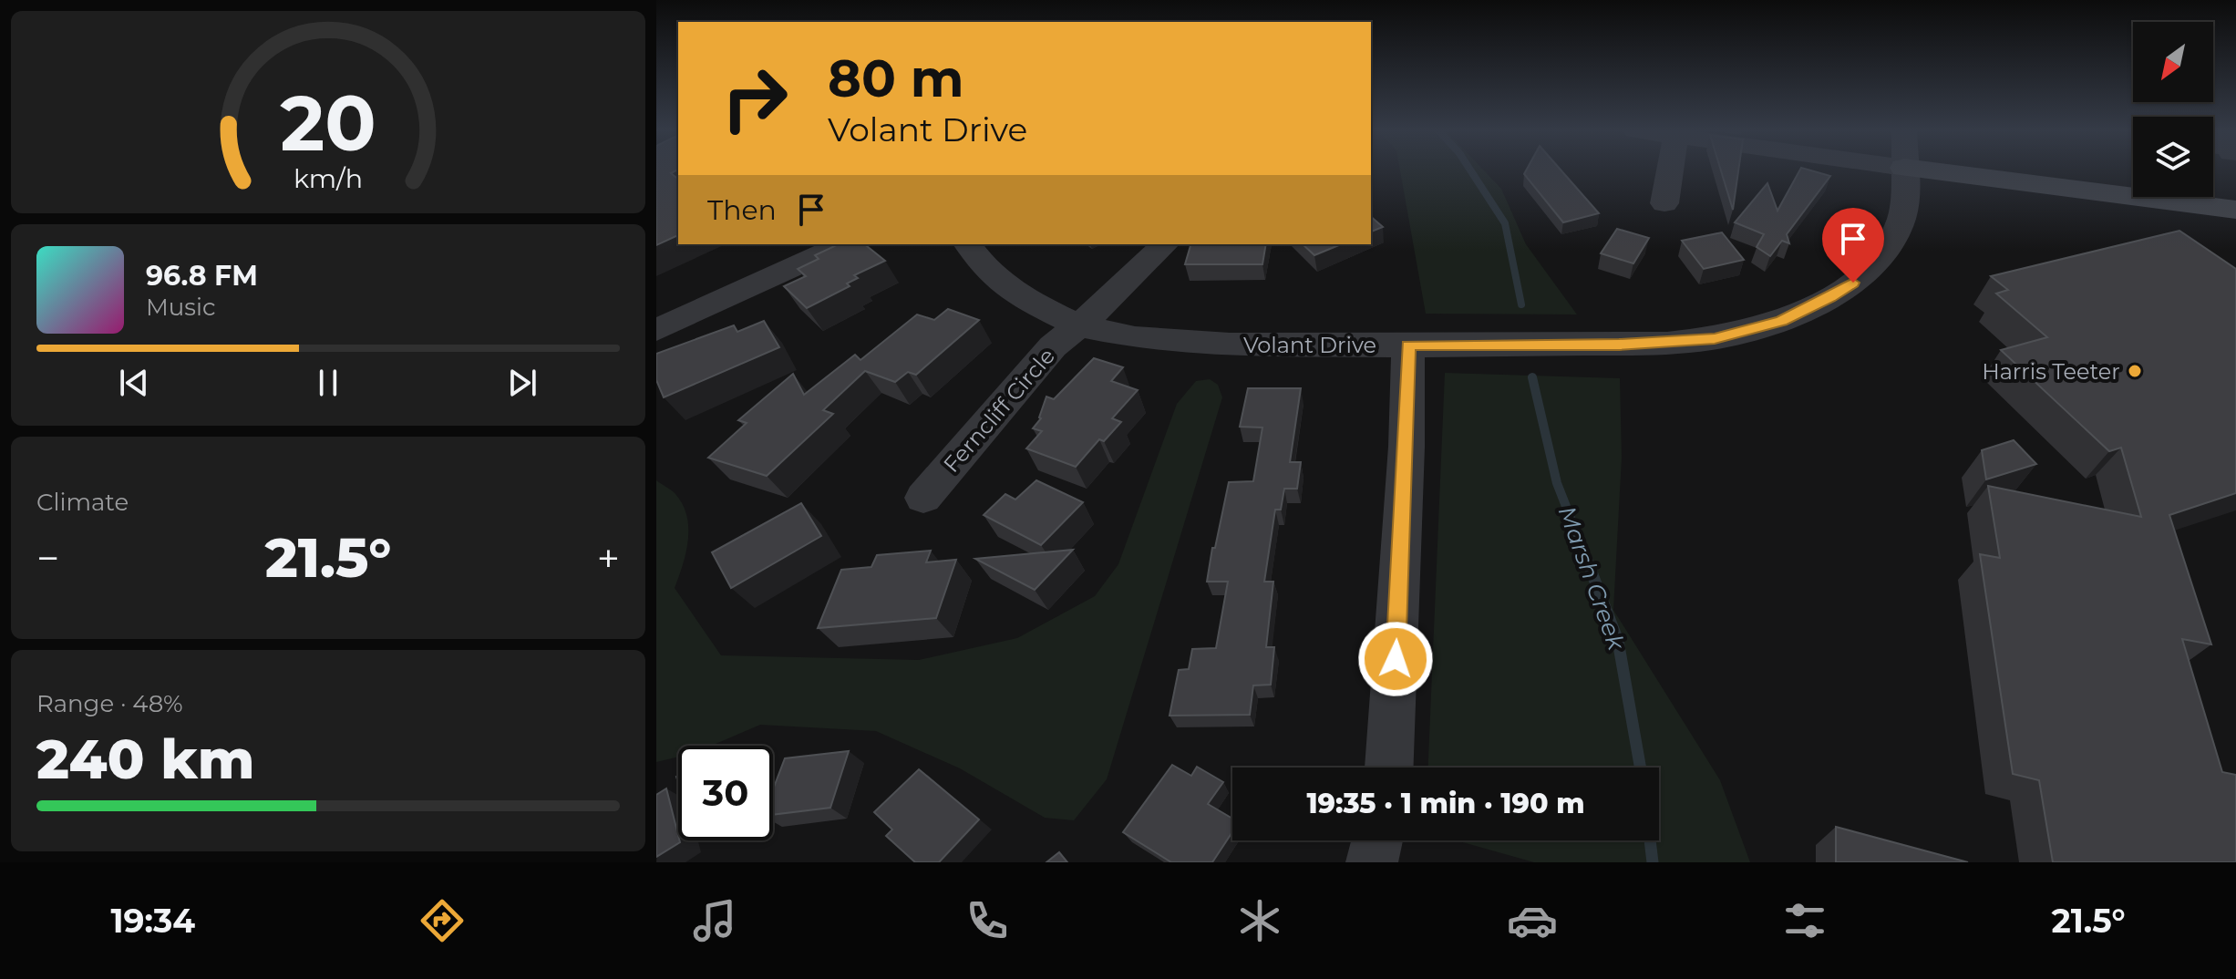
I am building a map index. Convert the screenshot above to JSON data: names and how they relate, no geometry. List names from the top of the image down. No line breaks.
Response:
{"streets":{"street":["Volant Drive","Ferncliff Circle"]},"crossings":[["Volant Drive","Ferncliff Circle"]],"water":["Marsh Creek"],"places":["Harris Teeter"],"north":"bottom left","page":{"turn":["80 m","Volant Drive"],"then":"Then","song":["96.8 FM","Music"],"tile":["Climate",["Range · 48%","240 km"]],"heat":["−","21.5°","+"],"limit":"30","trip":"19:35 · 1 min · 190 m","tabs":["19:34","21.5°"],"gauge":["20","km/h"]}}
